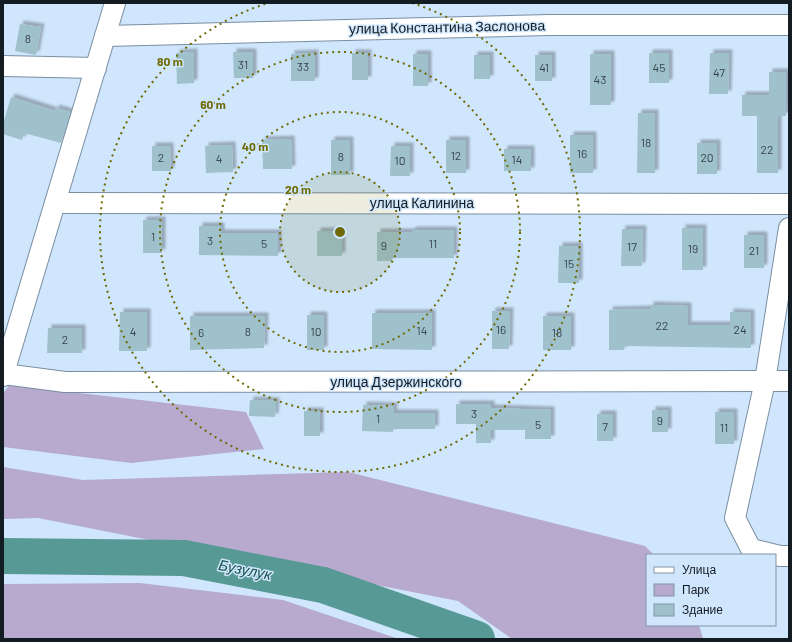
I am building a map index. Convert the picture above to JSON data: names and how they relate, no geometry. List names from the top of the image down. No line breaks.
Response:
{"streets":{"street":["улица Константина Заслонова","улица Калинина","улица Дзержинского"]},"water":["Бузулук"],"house_numbers":["8","31","33","41","45","47","43","18","22","16","12","8","2","20","4","14","10","1","3","5","11","9","17","19","21","15","22","16","24","14","4","8","10","6","18","2","3","1","9","5","7","11"],"legend":["Улица","Парк","Здание"],"rings":["80 m","60 m","40 m","20 m"]}
